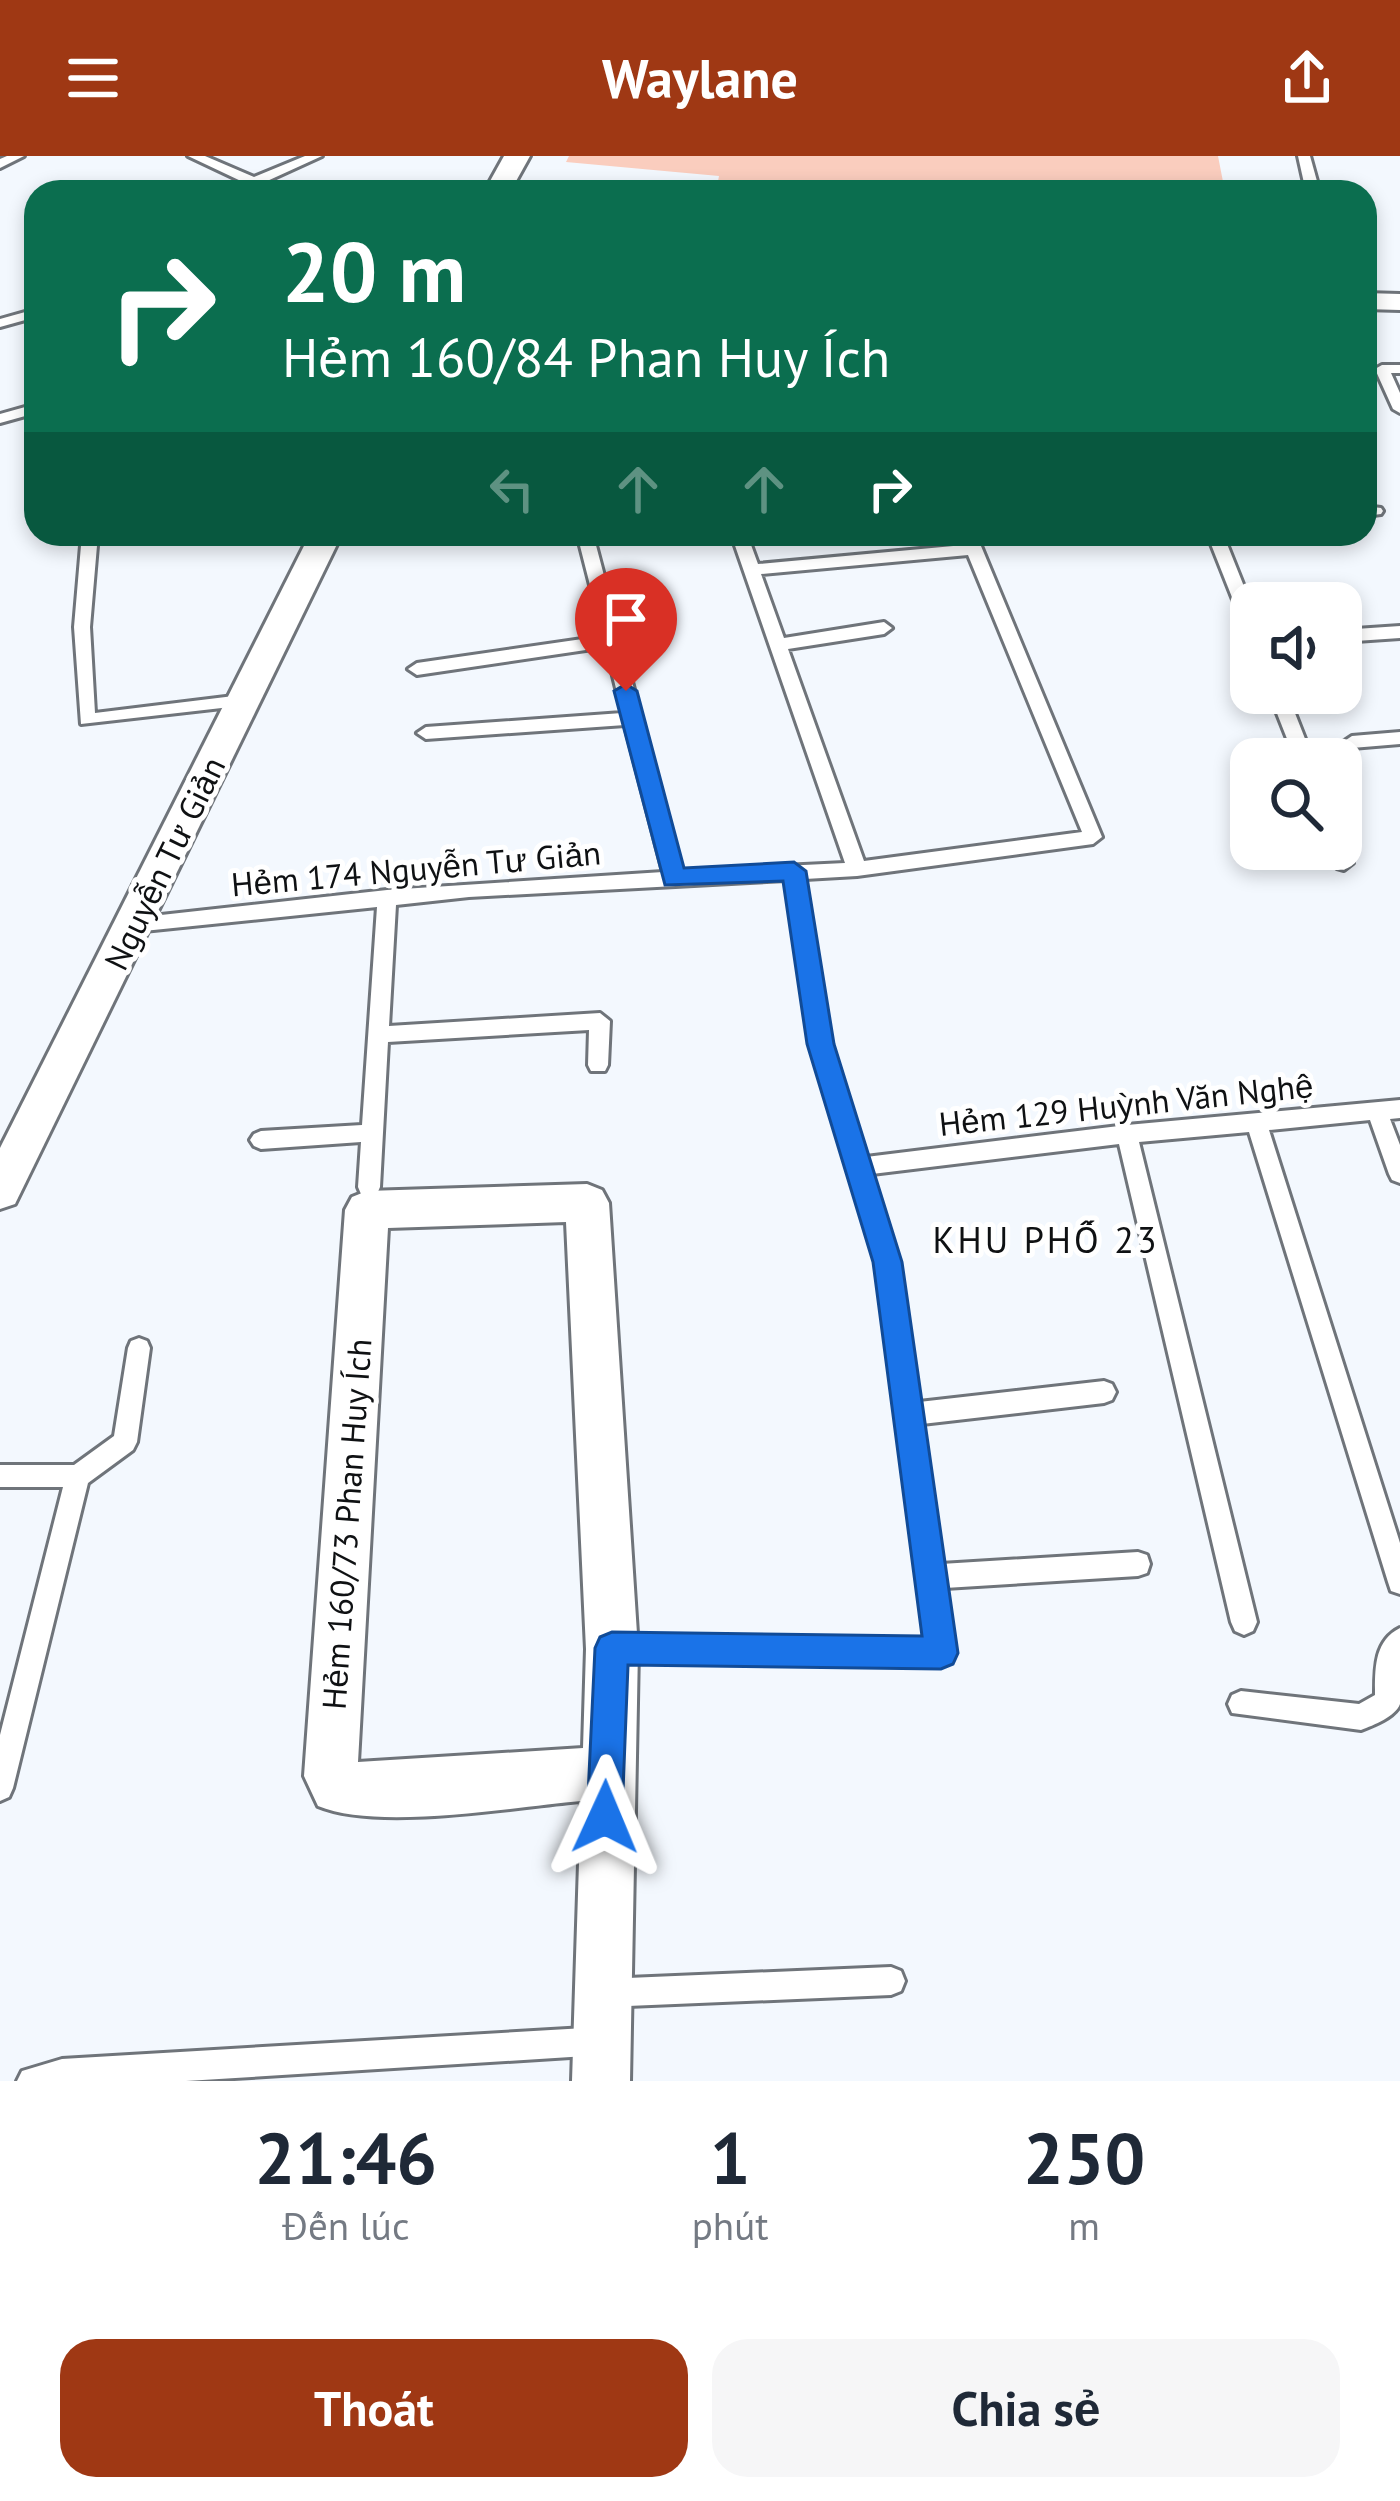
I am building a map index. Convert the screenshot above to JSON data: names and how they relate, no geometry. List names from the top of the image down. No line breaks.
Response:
{"streets":{"street":["Nguyễn Tư Giản","Hẻm 160/73 Phan Huy Ích"],"lane":["Hẻm 174 Nguyễn Tư Giản","Hẻm 129 Huỳnh Văn Nghệ"]},"crossings":[["Nguyễn Tư Giản","Hẻm 174 Nguyễn Tư Giản"]],"districts":["KHU PHỐ 23"],"page":{"header":"Waylane","turn":["20 m","Hẻm 160/84 Phan Huy Ích"],"eta":["21:46","Đến lúc","1","phút","250","m"],"buttons":["Thoát","Chia sẻ"]}}
